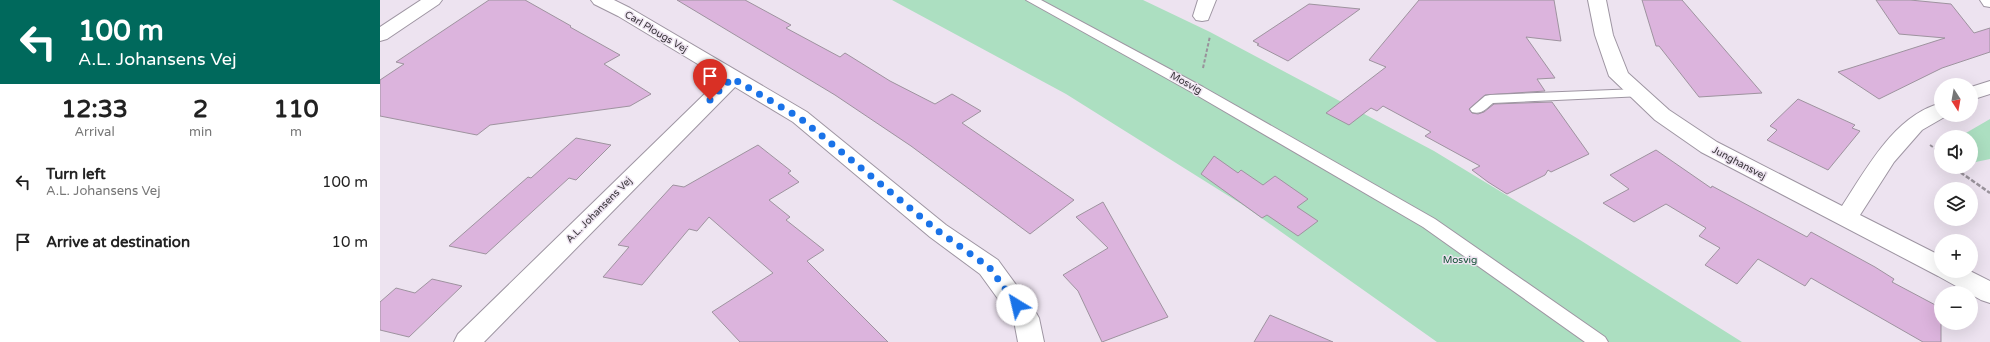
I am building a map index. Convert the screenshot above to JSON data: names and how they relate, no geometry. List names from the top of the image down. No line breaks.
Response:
{"streets":{"street":["Carl Plougs Vej","Junghansvej","A.L. Johansens Vej"],"lane":["Mosvig"]},"crossings":[["Carl Plougs Vej","A.L. Johansens Vej"]],"parks":["Mosvig"],"north":"bottom","page":{"turn":["100 m","A.L. Johansens Vej"],"map_buttons":["+","−"],"eta":["12:33","Arrival","2","min","110","m"],"list":[{"name":"Turn left","note":"A.L. Johansens Vej","value":"100 m"},{"name":"Arrive at destination","value":"10 m"}]}}
